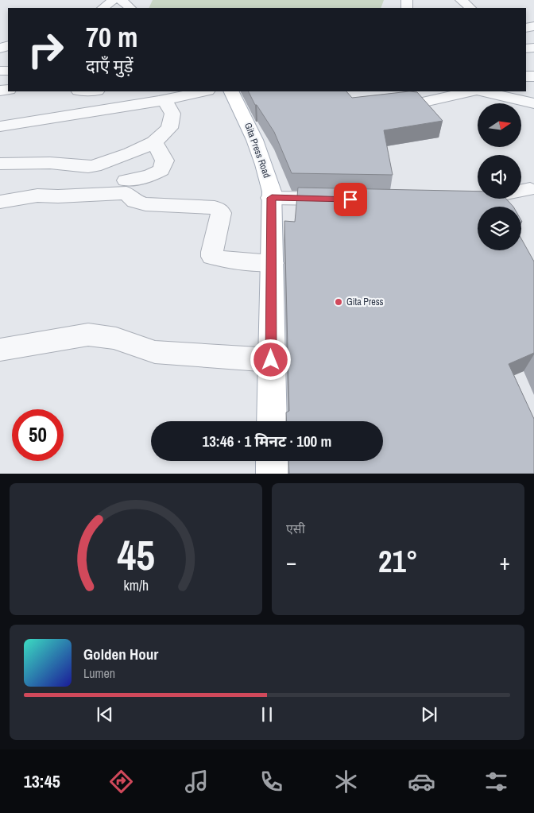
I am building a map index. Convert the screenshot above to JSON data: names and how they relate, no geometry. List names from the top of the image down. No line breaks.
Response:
{"streets":{"main road":["Gita Press Road"]},"places":["Gita Press"],"north":"right","page":{"turn":["70 m","दाएँ मुड़ें"],"limit":"50","trip":"13:46 · 1 मिनट · 100 m","tile":"एसी","heat":["−","21°","+"],"song":["Golden Hour","Lumen"],"tabs":"13:45","gauge":["45","km/h"]}}
